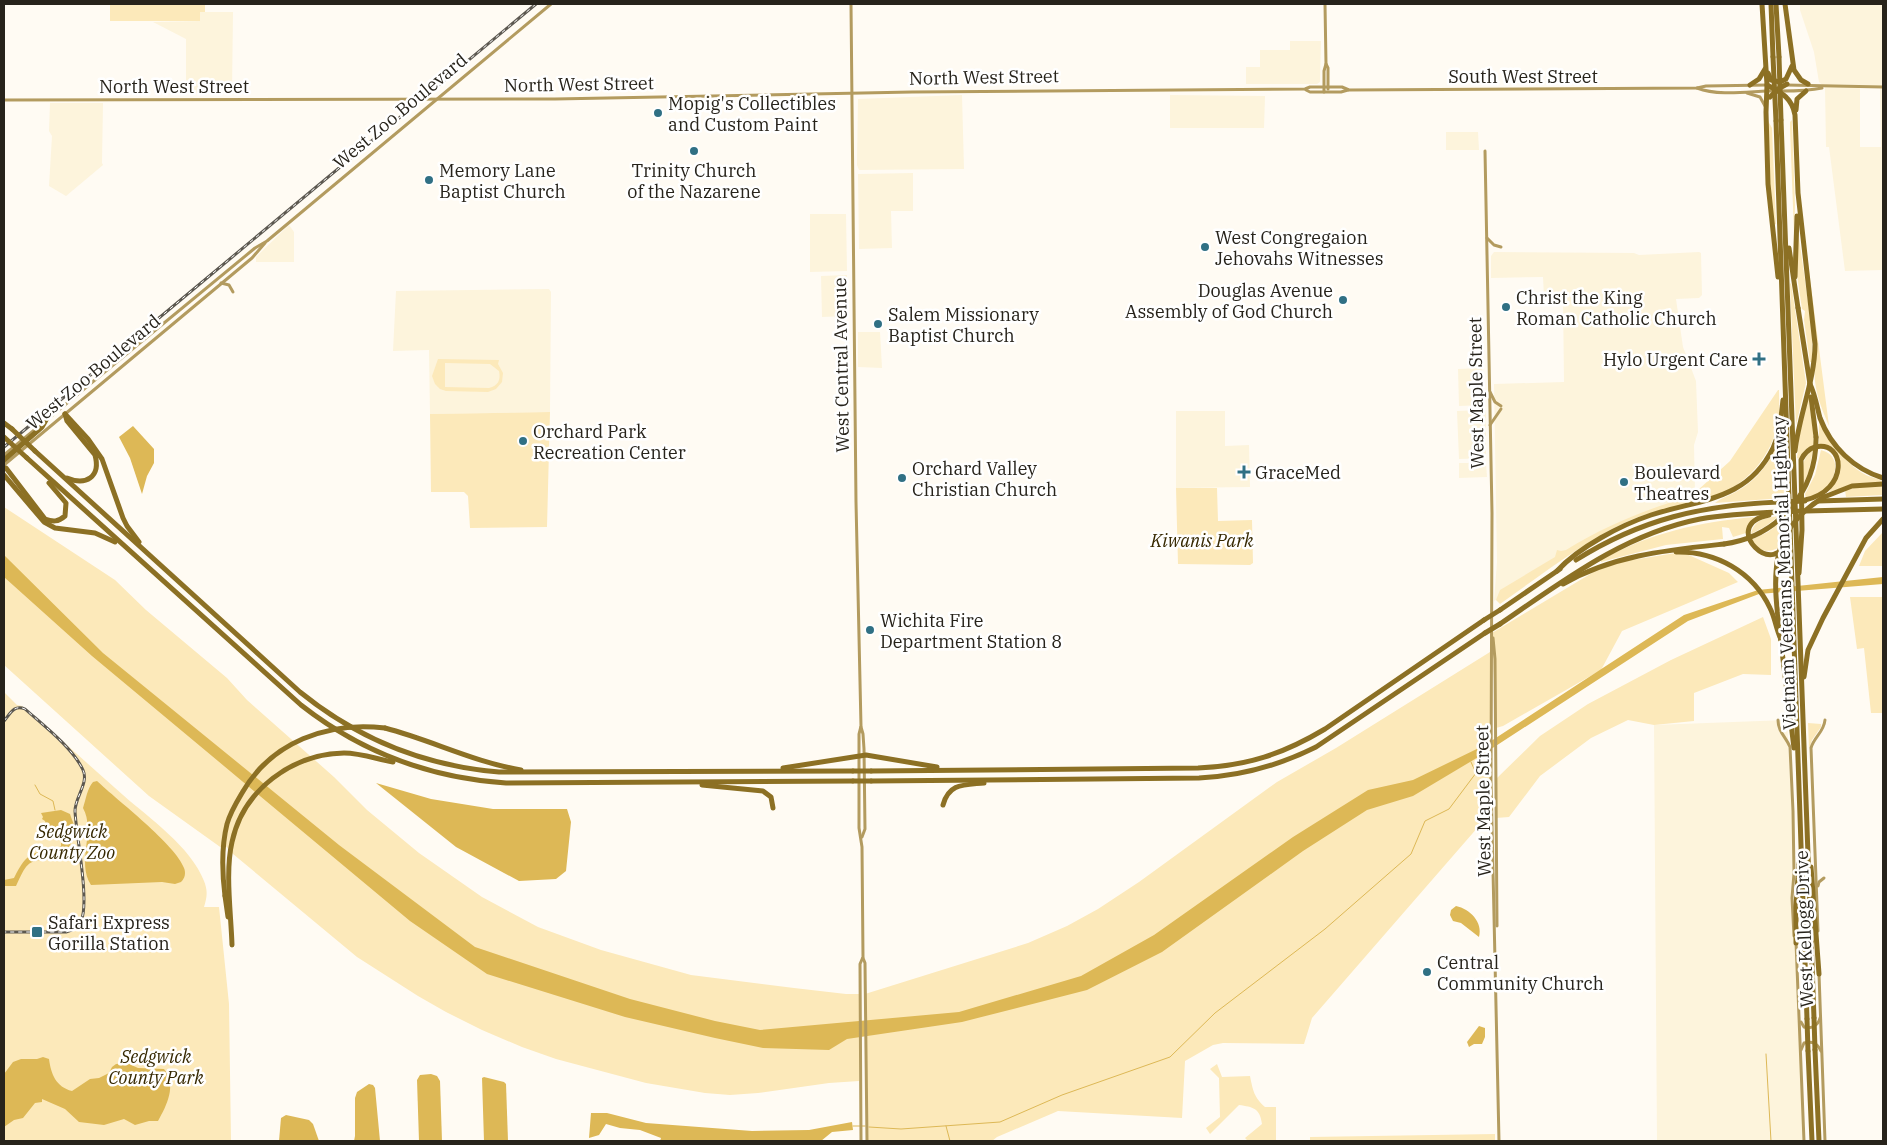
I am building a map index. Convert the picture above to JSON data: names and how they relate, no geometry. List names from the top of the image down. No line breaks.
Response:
{"streets":{"highway":["Vietnam Veterans Memorial Highway"],"main road":["South West Street","North West Street","West Zoo Boulevard","West Central Avenue","West Maple Street","West Kellogg Drive"]},"crossings":[["South West Street","North West Street"],["North West Street","West Zoo Boulevard"],["North West Street","West Central Avenue"]],"parks":["Kiwanis Park","Sedgwick County Zoo","Sedgwick County Park"],"places":{"other":["Mopig's Collectibles and Custom Paint","Trinity Church of the Nazarene","Memory Lane Baptist Church","West Congregaion Jehovahs Witnesses","Douglas Avenue Assembly of God Church","Christ the King Roman Catholic Church","Salem Missionary Baptist Church","Orchard Park Recreation Center","Orchard Valley Christian Church","Boulevard Theatres","Wichita Fire Department Station 8","Central Community Church"],"health":["Hylo Urgent Care","GraceMed"],"transit":["Safari Express Gorilla Station"]}}
